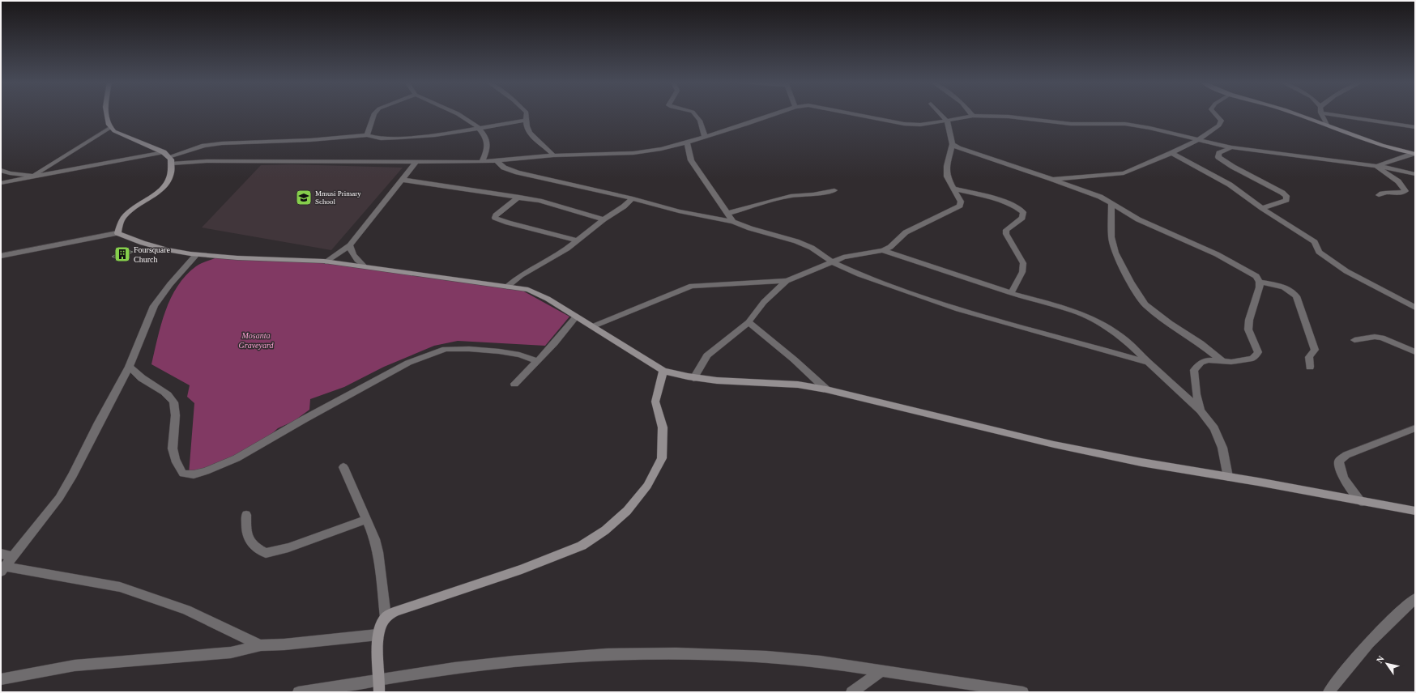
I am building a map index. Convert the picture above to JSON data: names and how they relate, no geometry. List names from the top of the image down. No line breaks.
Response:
{"parks":["Mosanta Graveyard"],"places":{"school or university":["Mmusi Primary School"],"building":["Foursquare Church"]},"north":"top left"}
